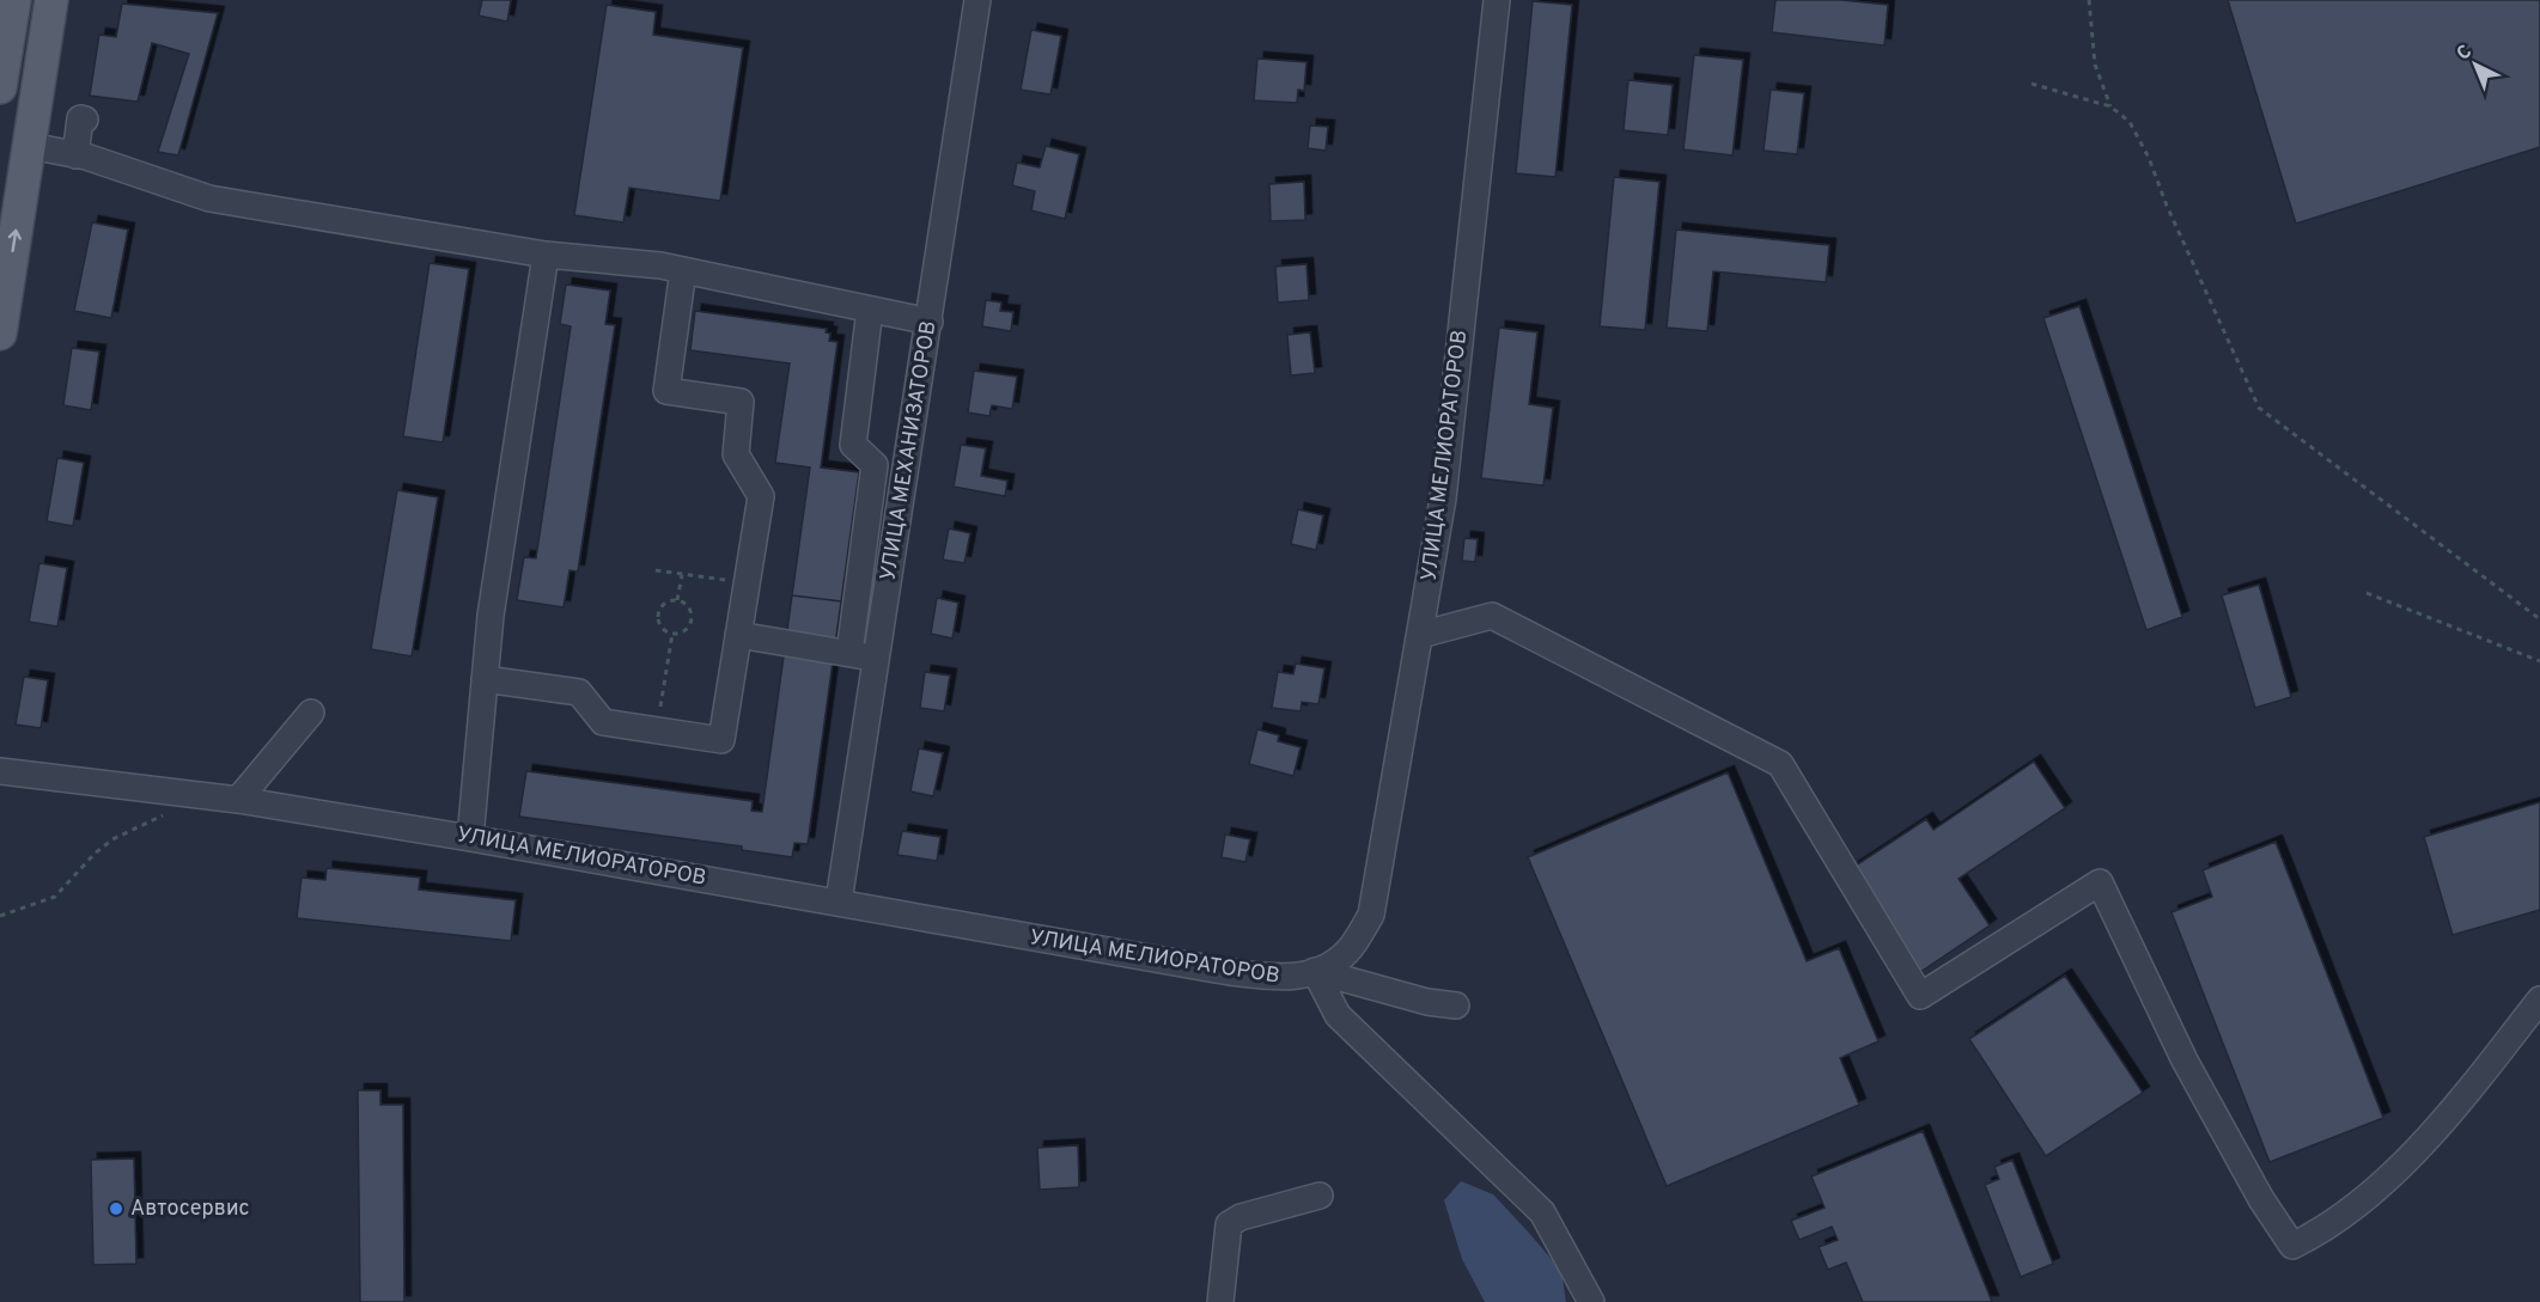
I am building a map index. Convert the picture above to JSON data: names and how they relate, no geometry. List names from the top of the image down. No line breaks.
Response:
{"streets":{"street":["УЛИЦА МЕХАНИЗАТОРОВ","УЛИЦА МЕЛИОРАТОРОВ"]},"crossings":[["УЛИЦА МЕХАНИЗАТОРОВ","УЛИЦА МЕЛИОРАТОРОВ"]],"places":["Автосервис"],"north":"top left"}
